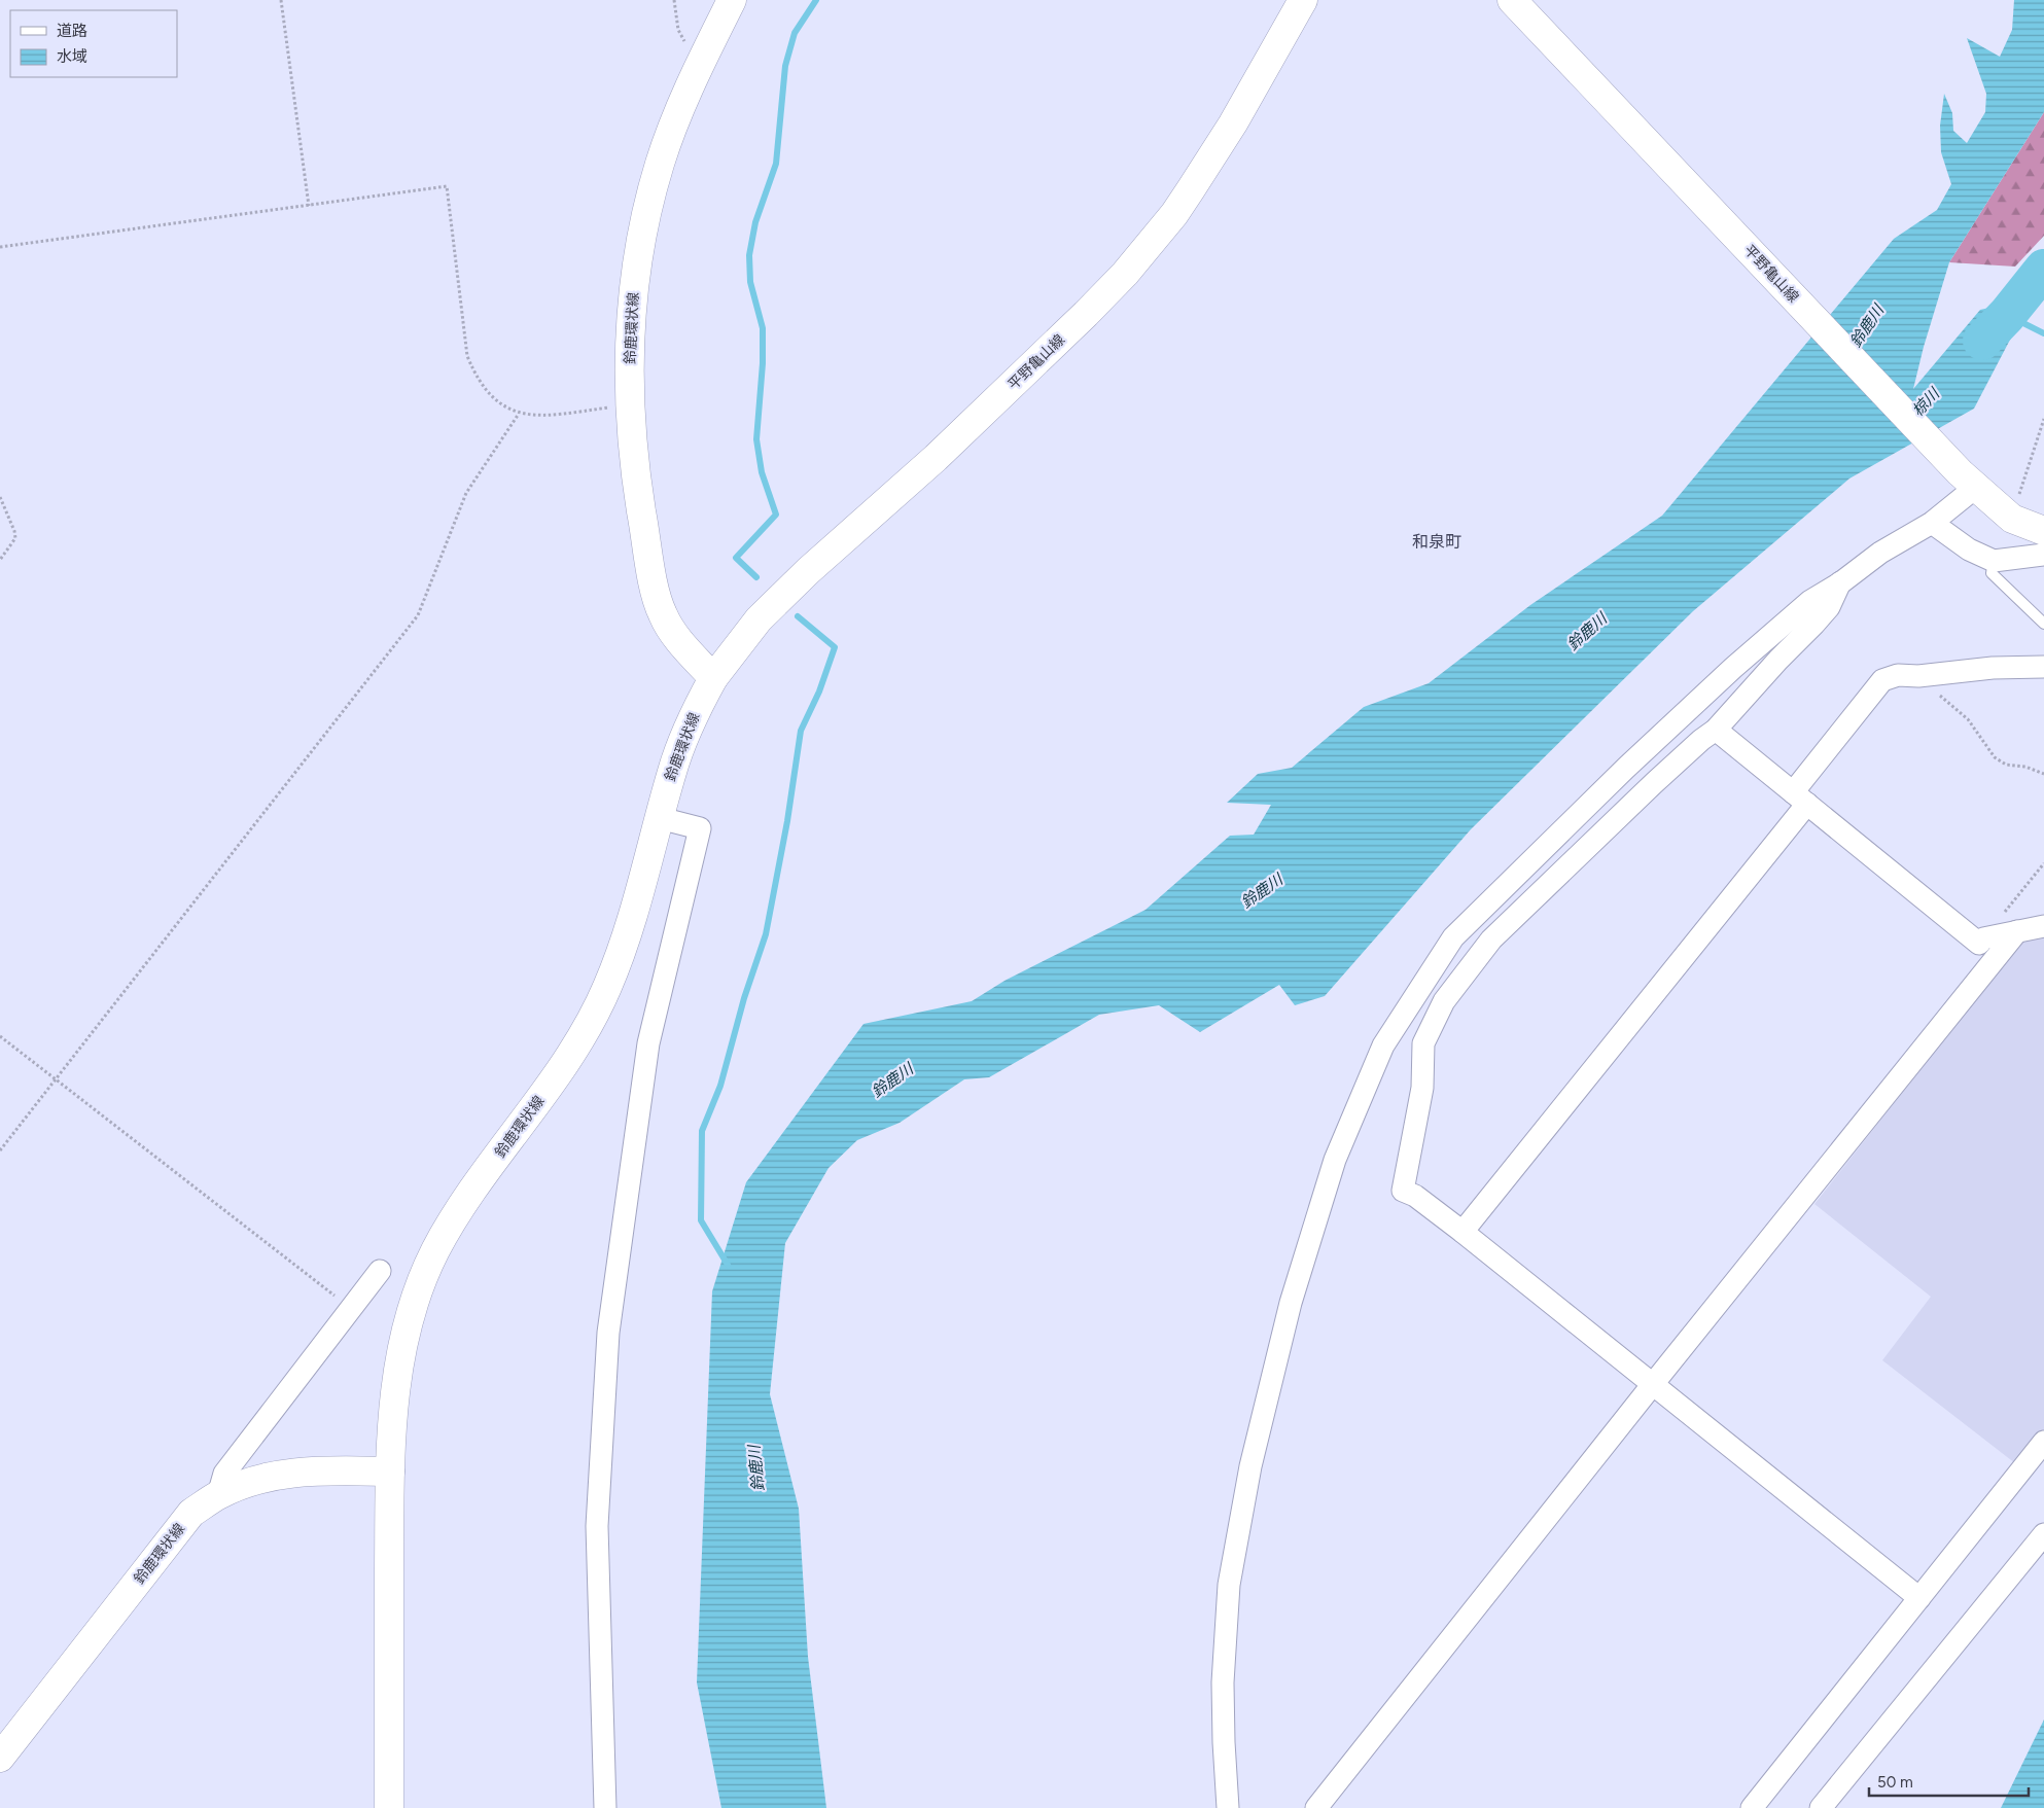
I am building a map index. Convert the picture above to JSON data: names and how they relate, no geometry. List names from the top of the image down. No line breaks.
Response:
{"streets":{"main road":["平野亀山線","鈴鹿環状線"]},"crossings":[["平野亀山線","鈴鹿環状線"]],"districts":["和泉町"],"water":["鈴鹿川","椋川"],"legend":["道路","水域"],"scale_bar":"50 m"}
